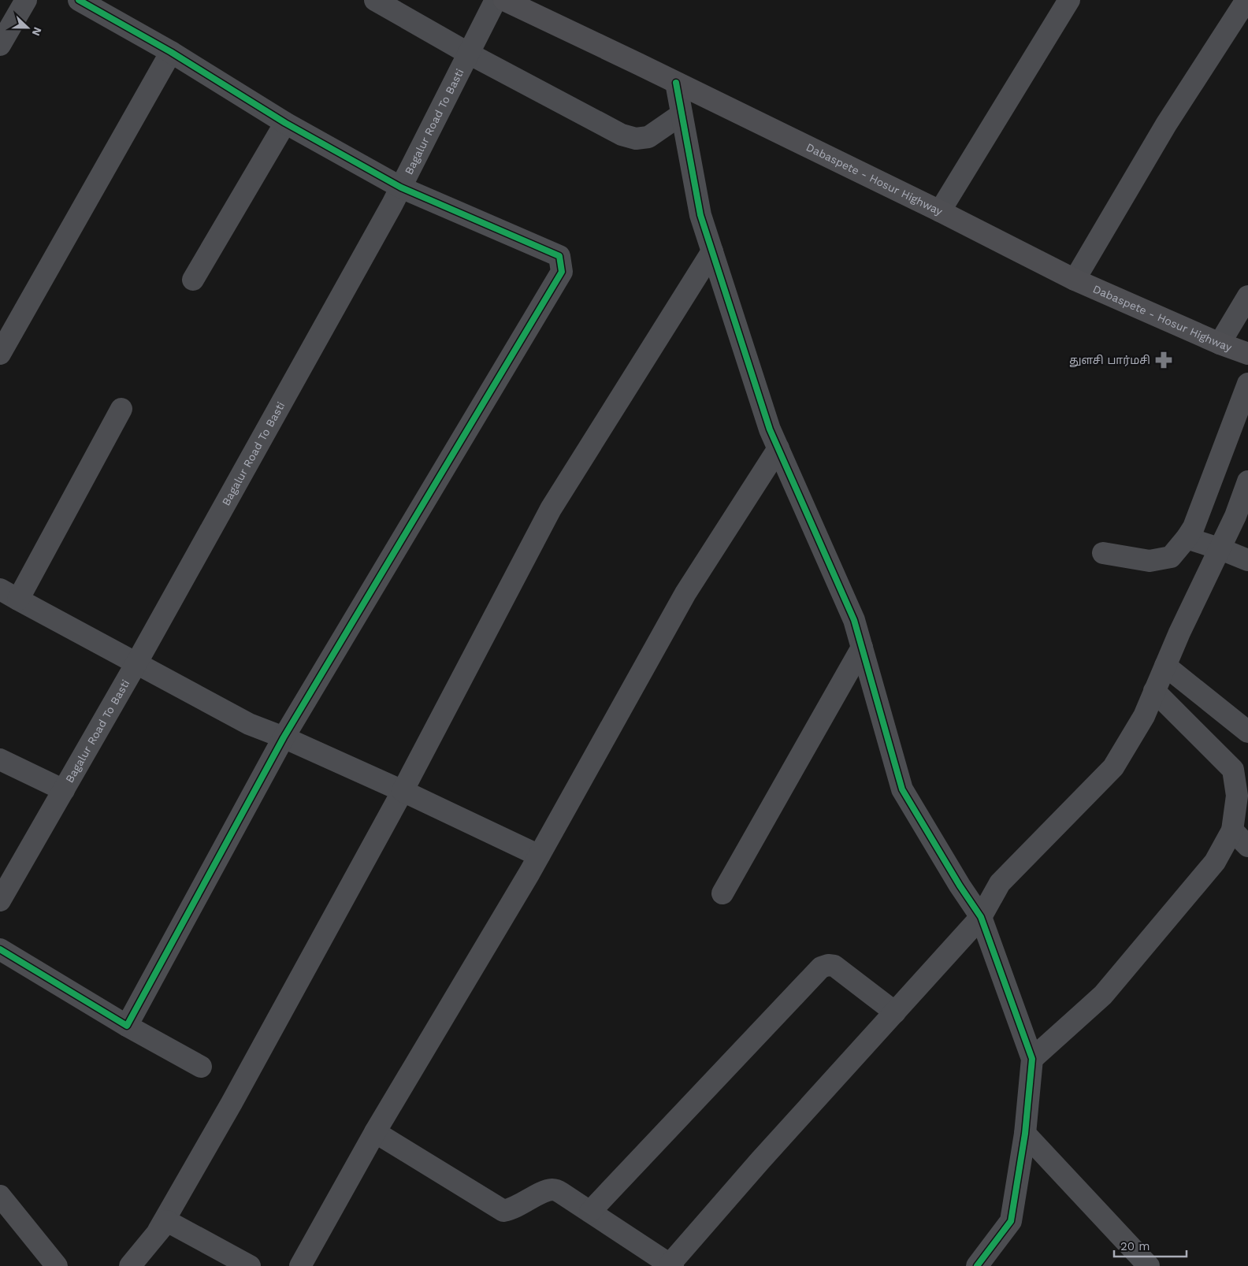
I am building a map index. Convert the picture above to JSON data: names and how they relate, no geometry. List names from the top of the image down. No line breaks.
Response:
{"streets":{"highway":["Dabaspete - Hosur Highway"],"street":["Bagalur Road To Basti"]},"places":{"pharmacy":["துளசி பார்மசி"]},"scale_bar":"20 m","north":"right"}
